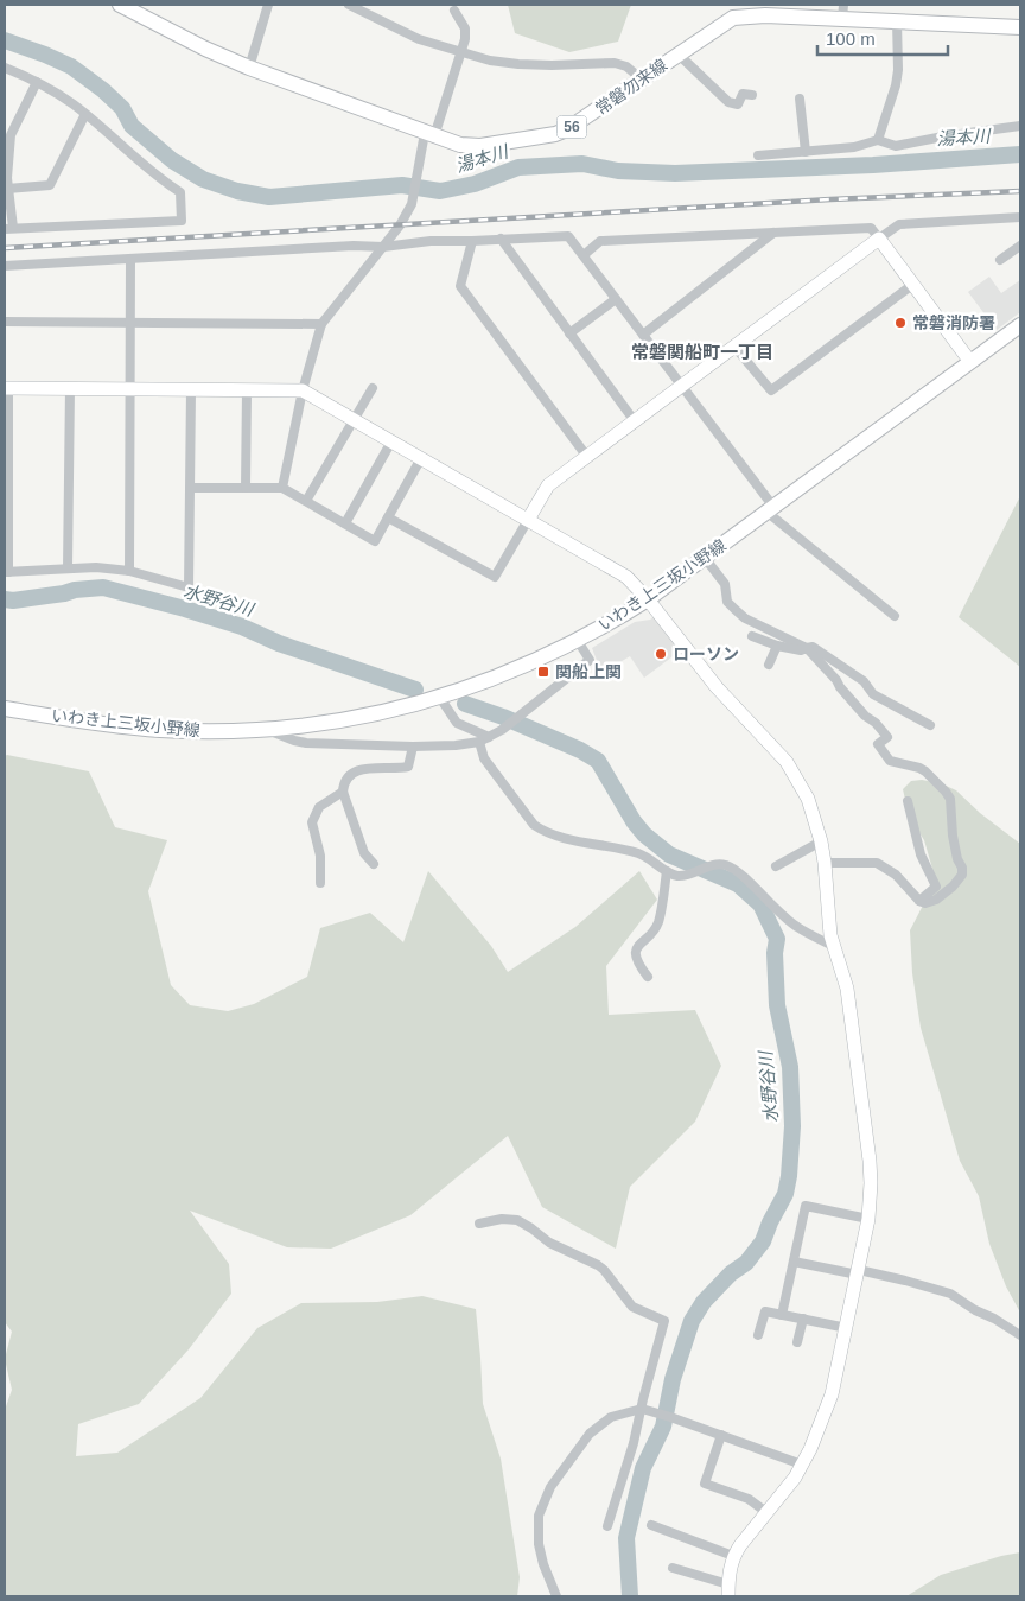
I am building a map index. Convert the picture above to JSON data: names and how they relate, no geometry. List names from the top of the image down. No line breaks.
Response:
{"streets":{"main road":["常磐勿来線","56","いわき上三坂小野線"]},"districts":["常磐関船町一丁目"],"water":["湯本川","水野谷川"],"places":{"other":["常磐消防署","ローソン"],"transit":["関船上関"]},"scale_bar":"100 m"}
